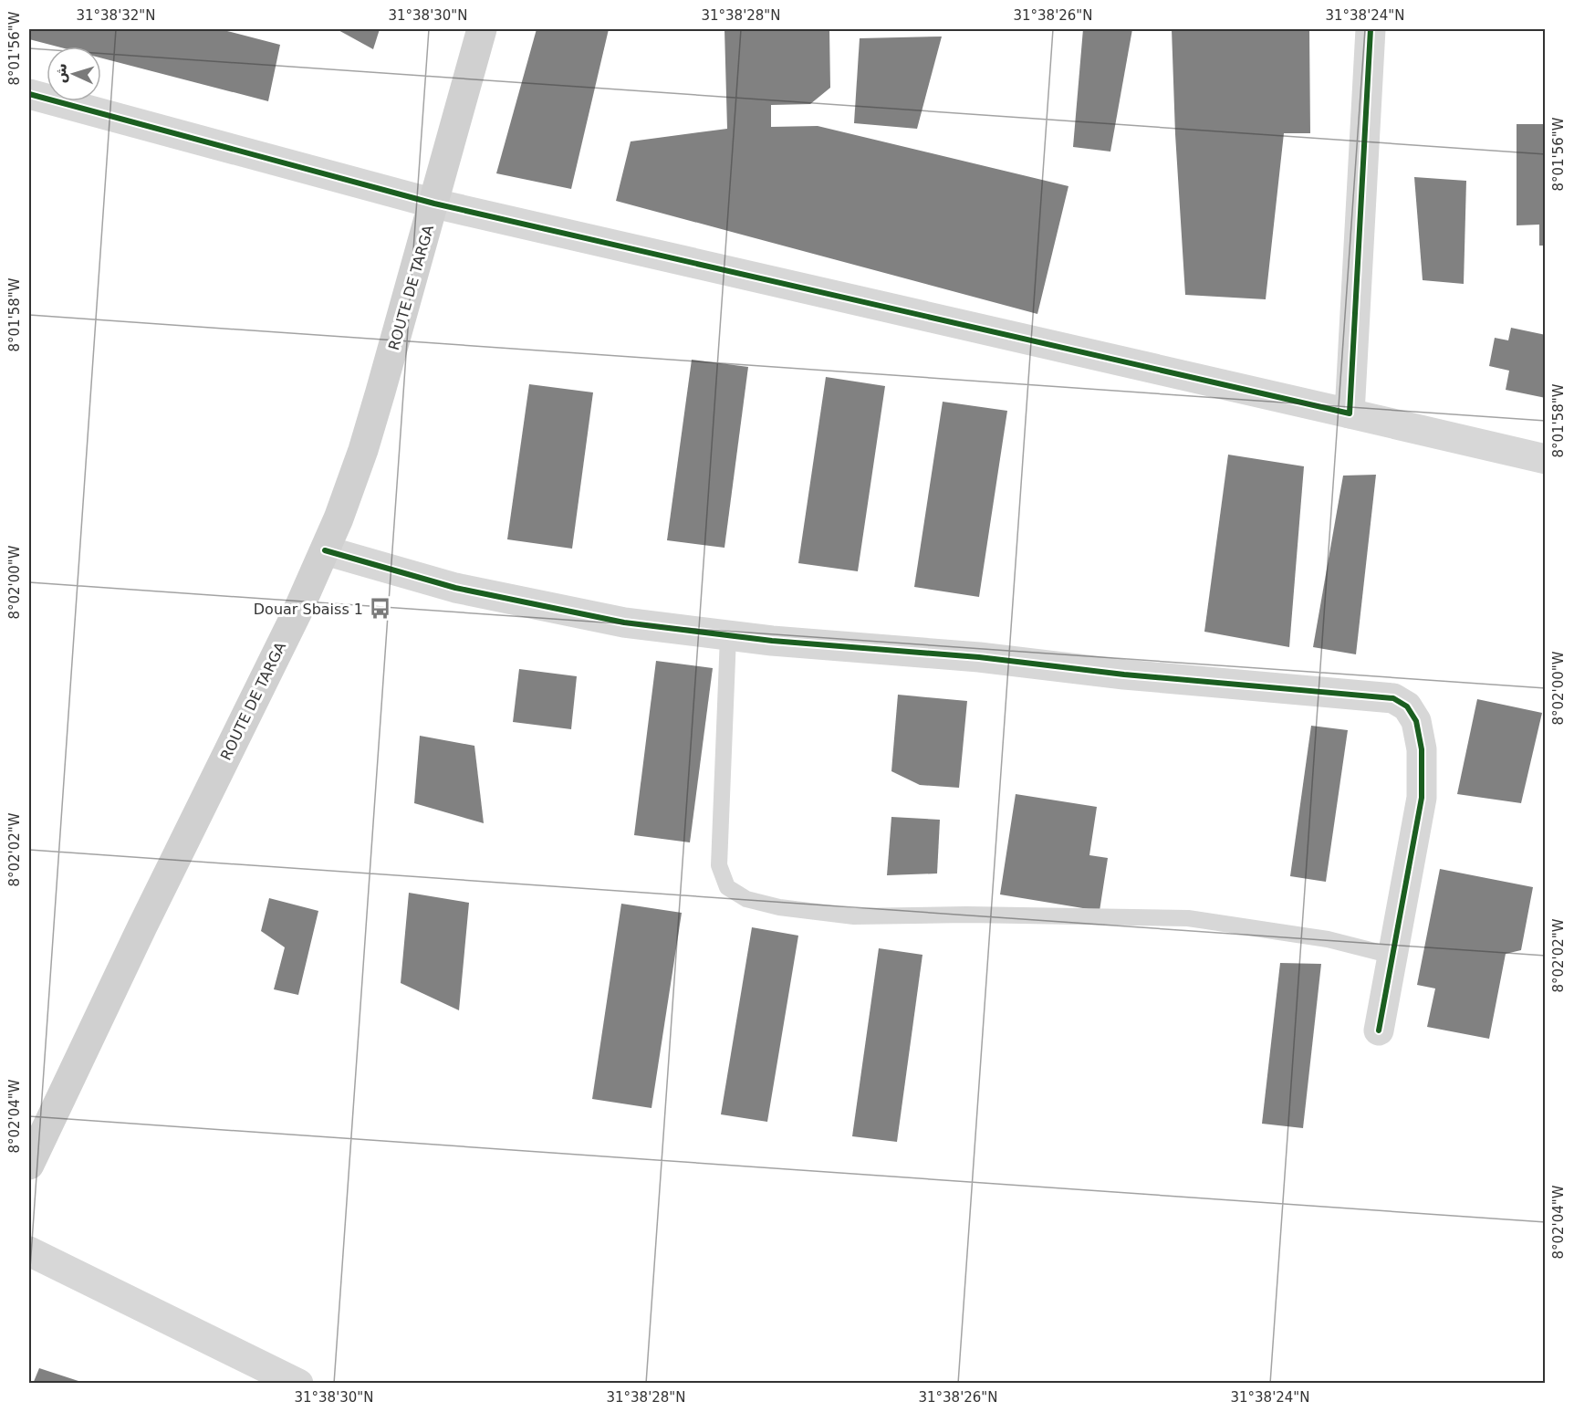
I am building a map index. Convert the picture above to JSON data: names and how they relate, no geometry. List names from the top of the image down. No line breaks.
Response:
{"streets":{"main road":["ROUTE DE TARGA"]},"places":{"bus stop":["Douar Sbaiss 1"]},"north":"left","coordinates":["31°38'32\"N","31°38'30\"N","31°38'28\"N","31°38'26\"N","31°38'24\"N","8°01'56\"W","8°01'58\"W","8°02'00\"W","8°02'02\"W","8°02'04\"W"]}
